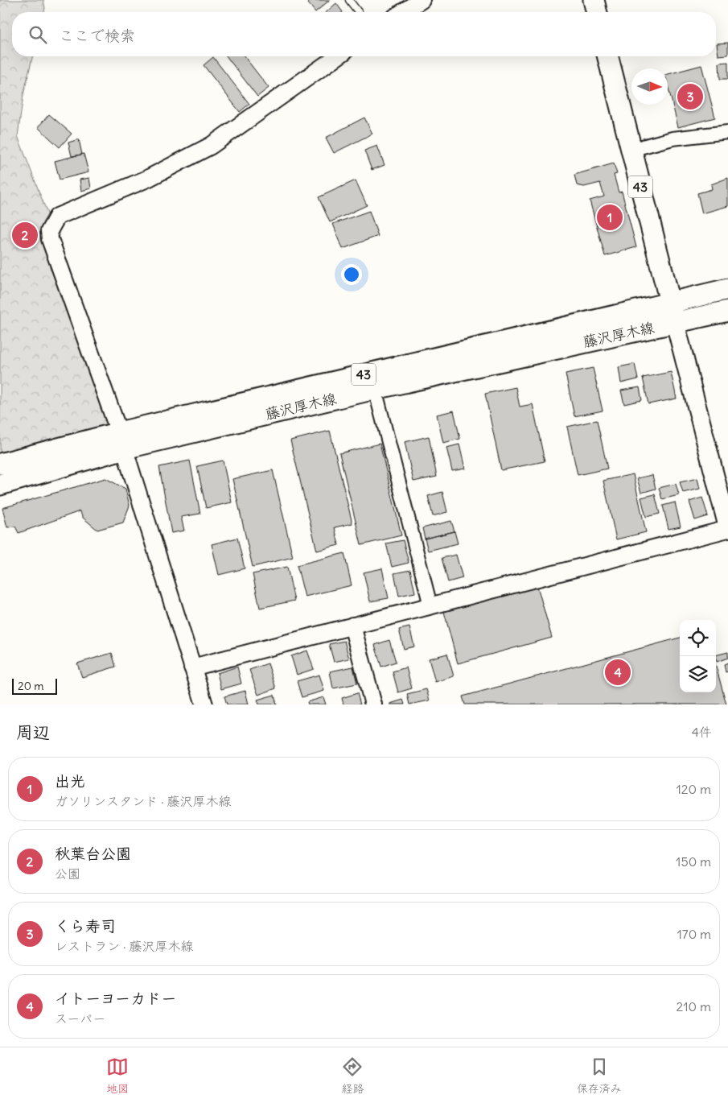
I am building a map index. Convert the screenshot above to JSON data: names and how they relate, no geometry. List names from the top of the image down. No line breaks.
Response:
{"streets":{"main road":["43","藤沢厚木線"]},"crossings":[["43","藤沢厚木線"]],"scale_bar":"20 m","north":"right","page":{"search":"ここで検索","pins":["3","1","2","4"],"scale":"20 m","heading":["周辺","4件"],"list":[{"mark":"1","name":"出光","note":"ガソリンスタンド · 藤沢厚木線","value":"120 m"},{"mark":"2","name":"秋葉台公園","note":"公園","value":"150 m"},{"mark":"3","name":"くら寿司","note":"レストラン · 藤沢厚木線","value":"170 m"},{"mark":"4","name":"イトーヨーカドー","note":"スーパー","value":"210 m"}],"nav":["地図","経路","保存済み"]}}
